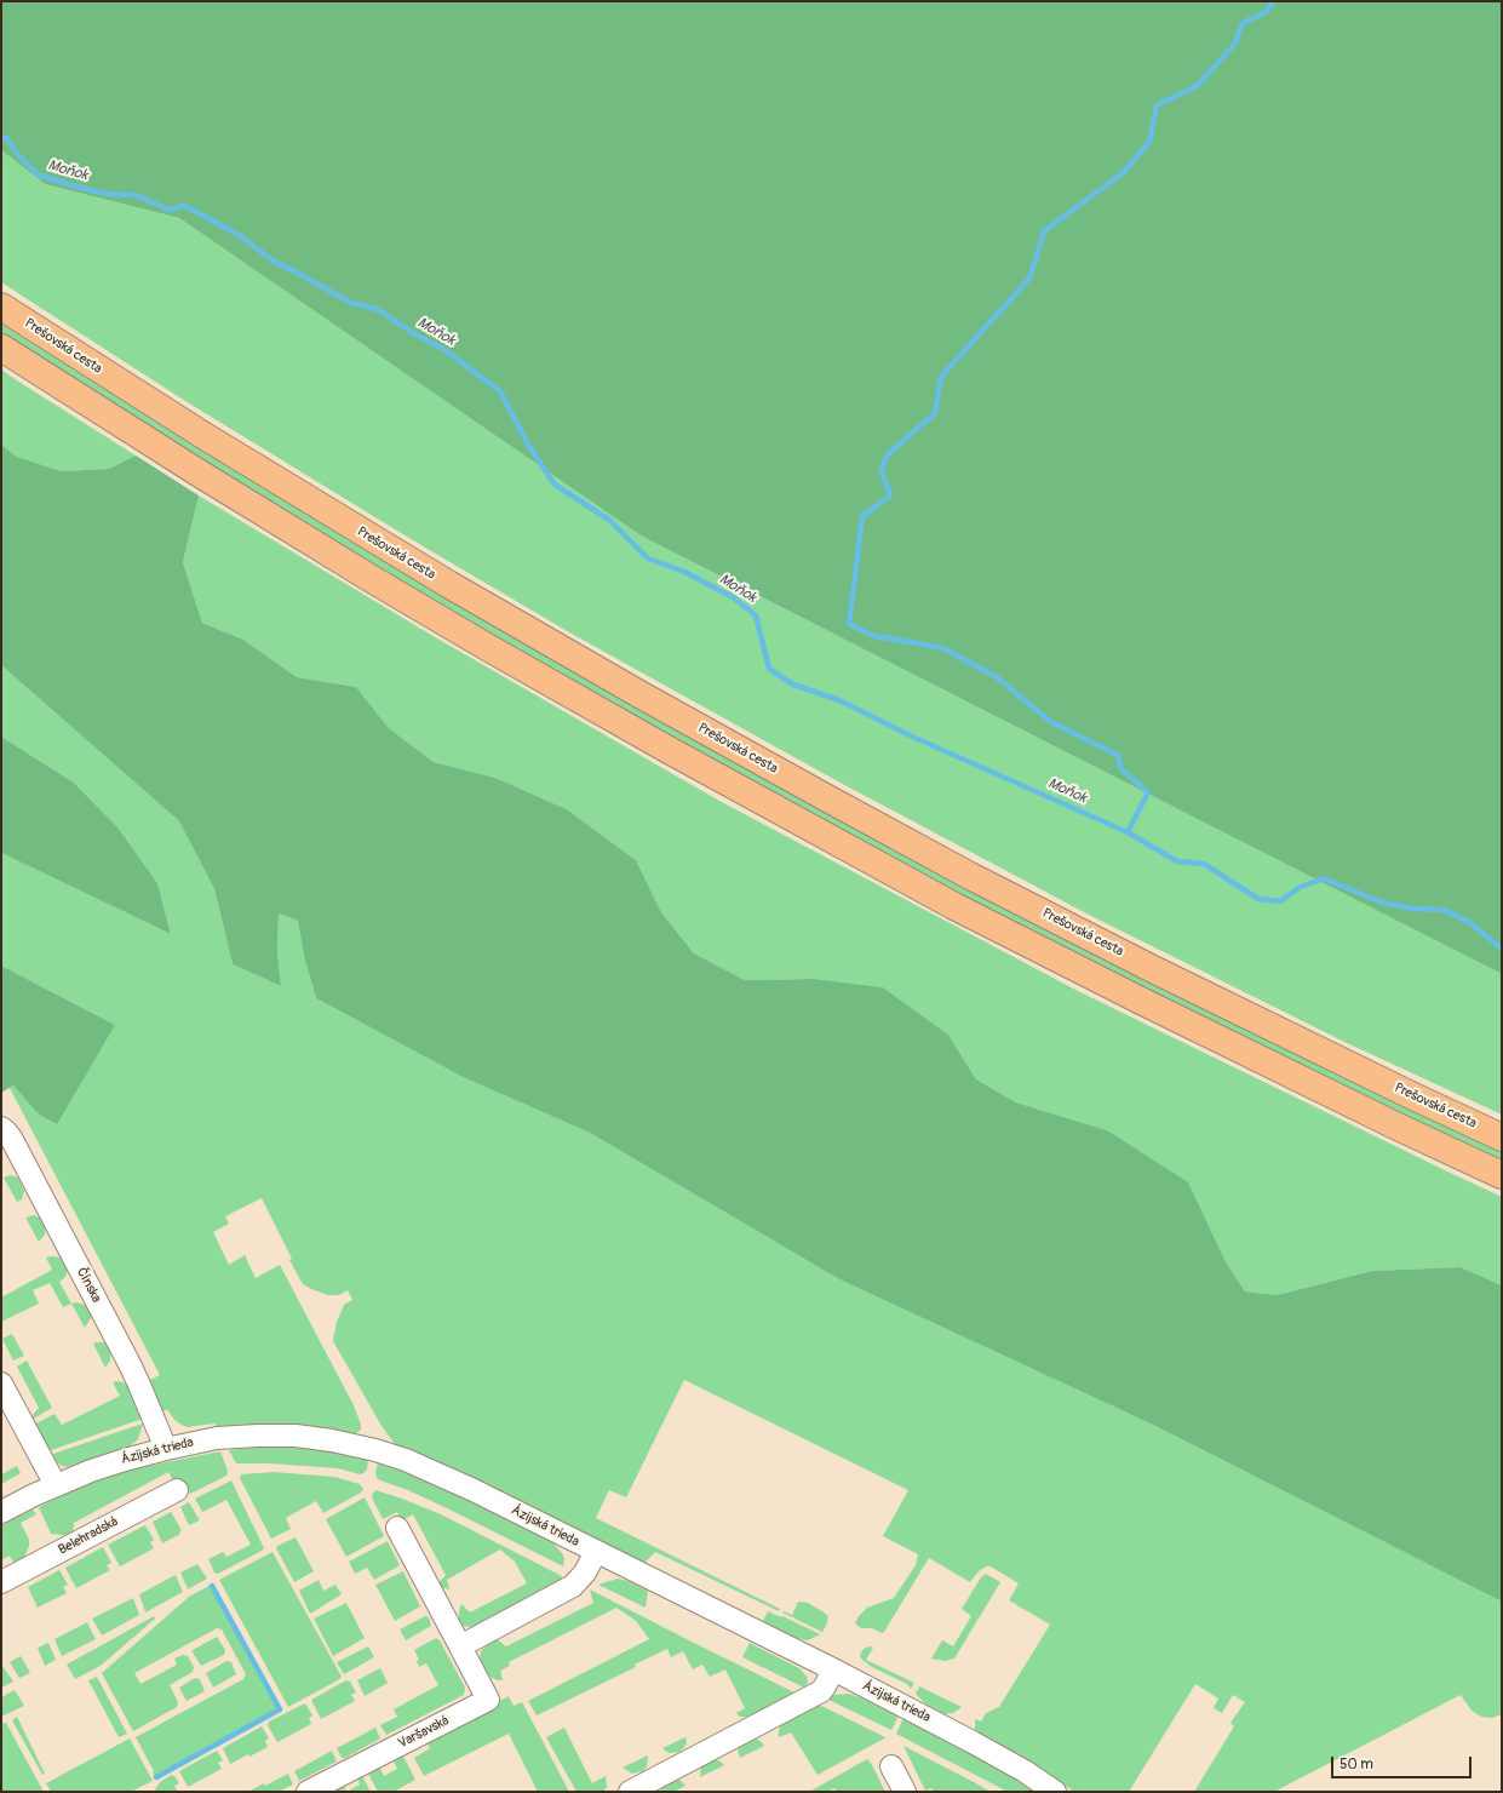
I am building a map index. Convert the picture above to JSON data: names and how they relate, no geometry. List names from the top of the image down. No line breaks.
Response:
{"streets":{"highway":["Prešovská cesta"],"street":["Čínska","Ázijská trieda","Belehradská","Varšavská"]},"crossings":[["Čínska","Ázijská trieda"]],"water":["Moňok"],"scale_bar":"50 m"}
